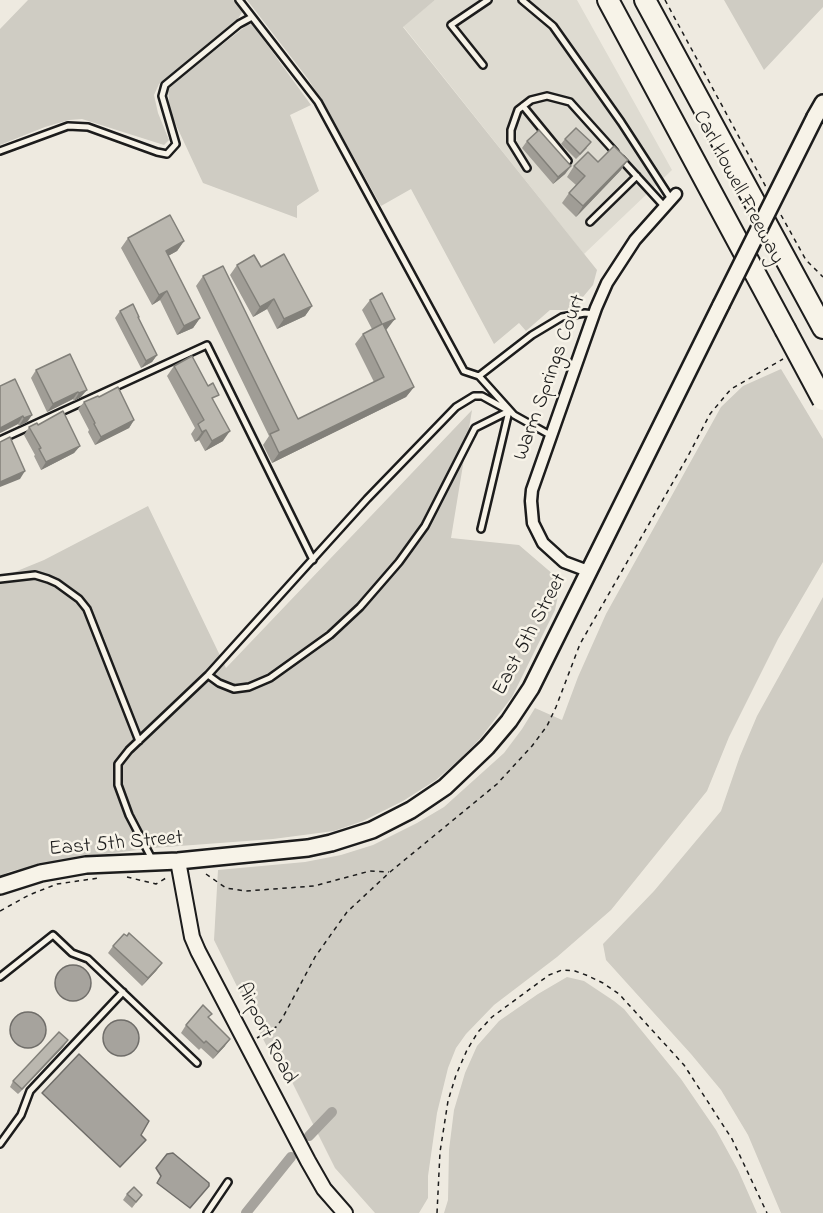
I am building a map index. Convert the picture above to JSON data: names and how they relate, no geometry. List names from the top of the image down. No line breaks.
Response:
{"streets":{"highway":["Carl Howell Freeway"],"main road":["East 5th Street"],"street":["Warm Springs Court","Airport Road"]},"crossings":[["Warm Springs Court","East 5th Street"],["East 5th Street","Airport Road"]]}
